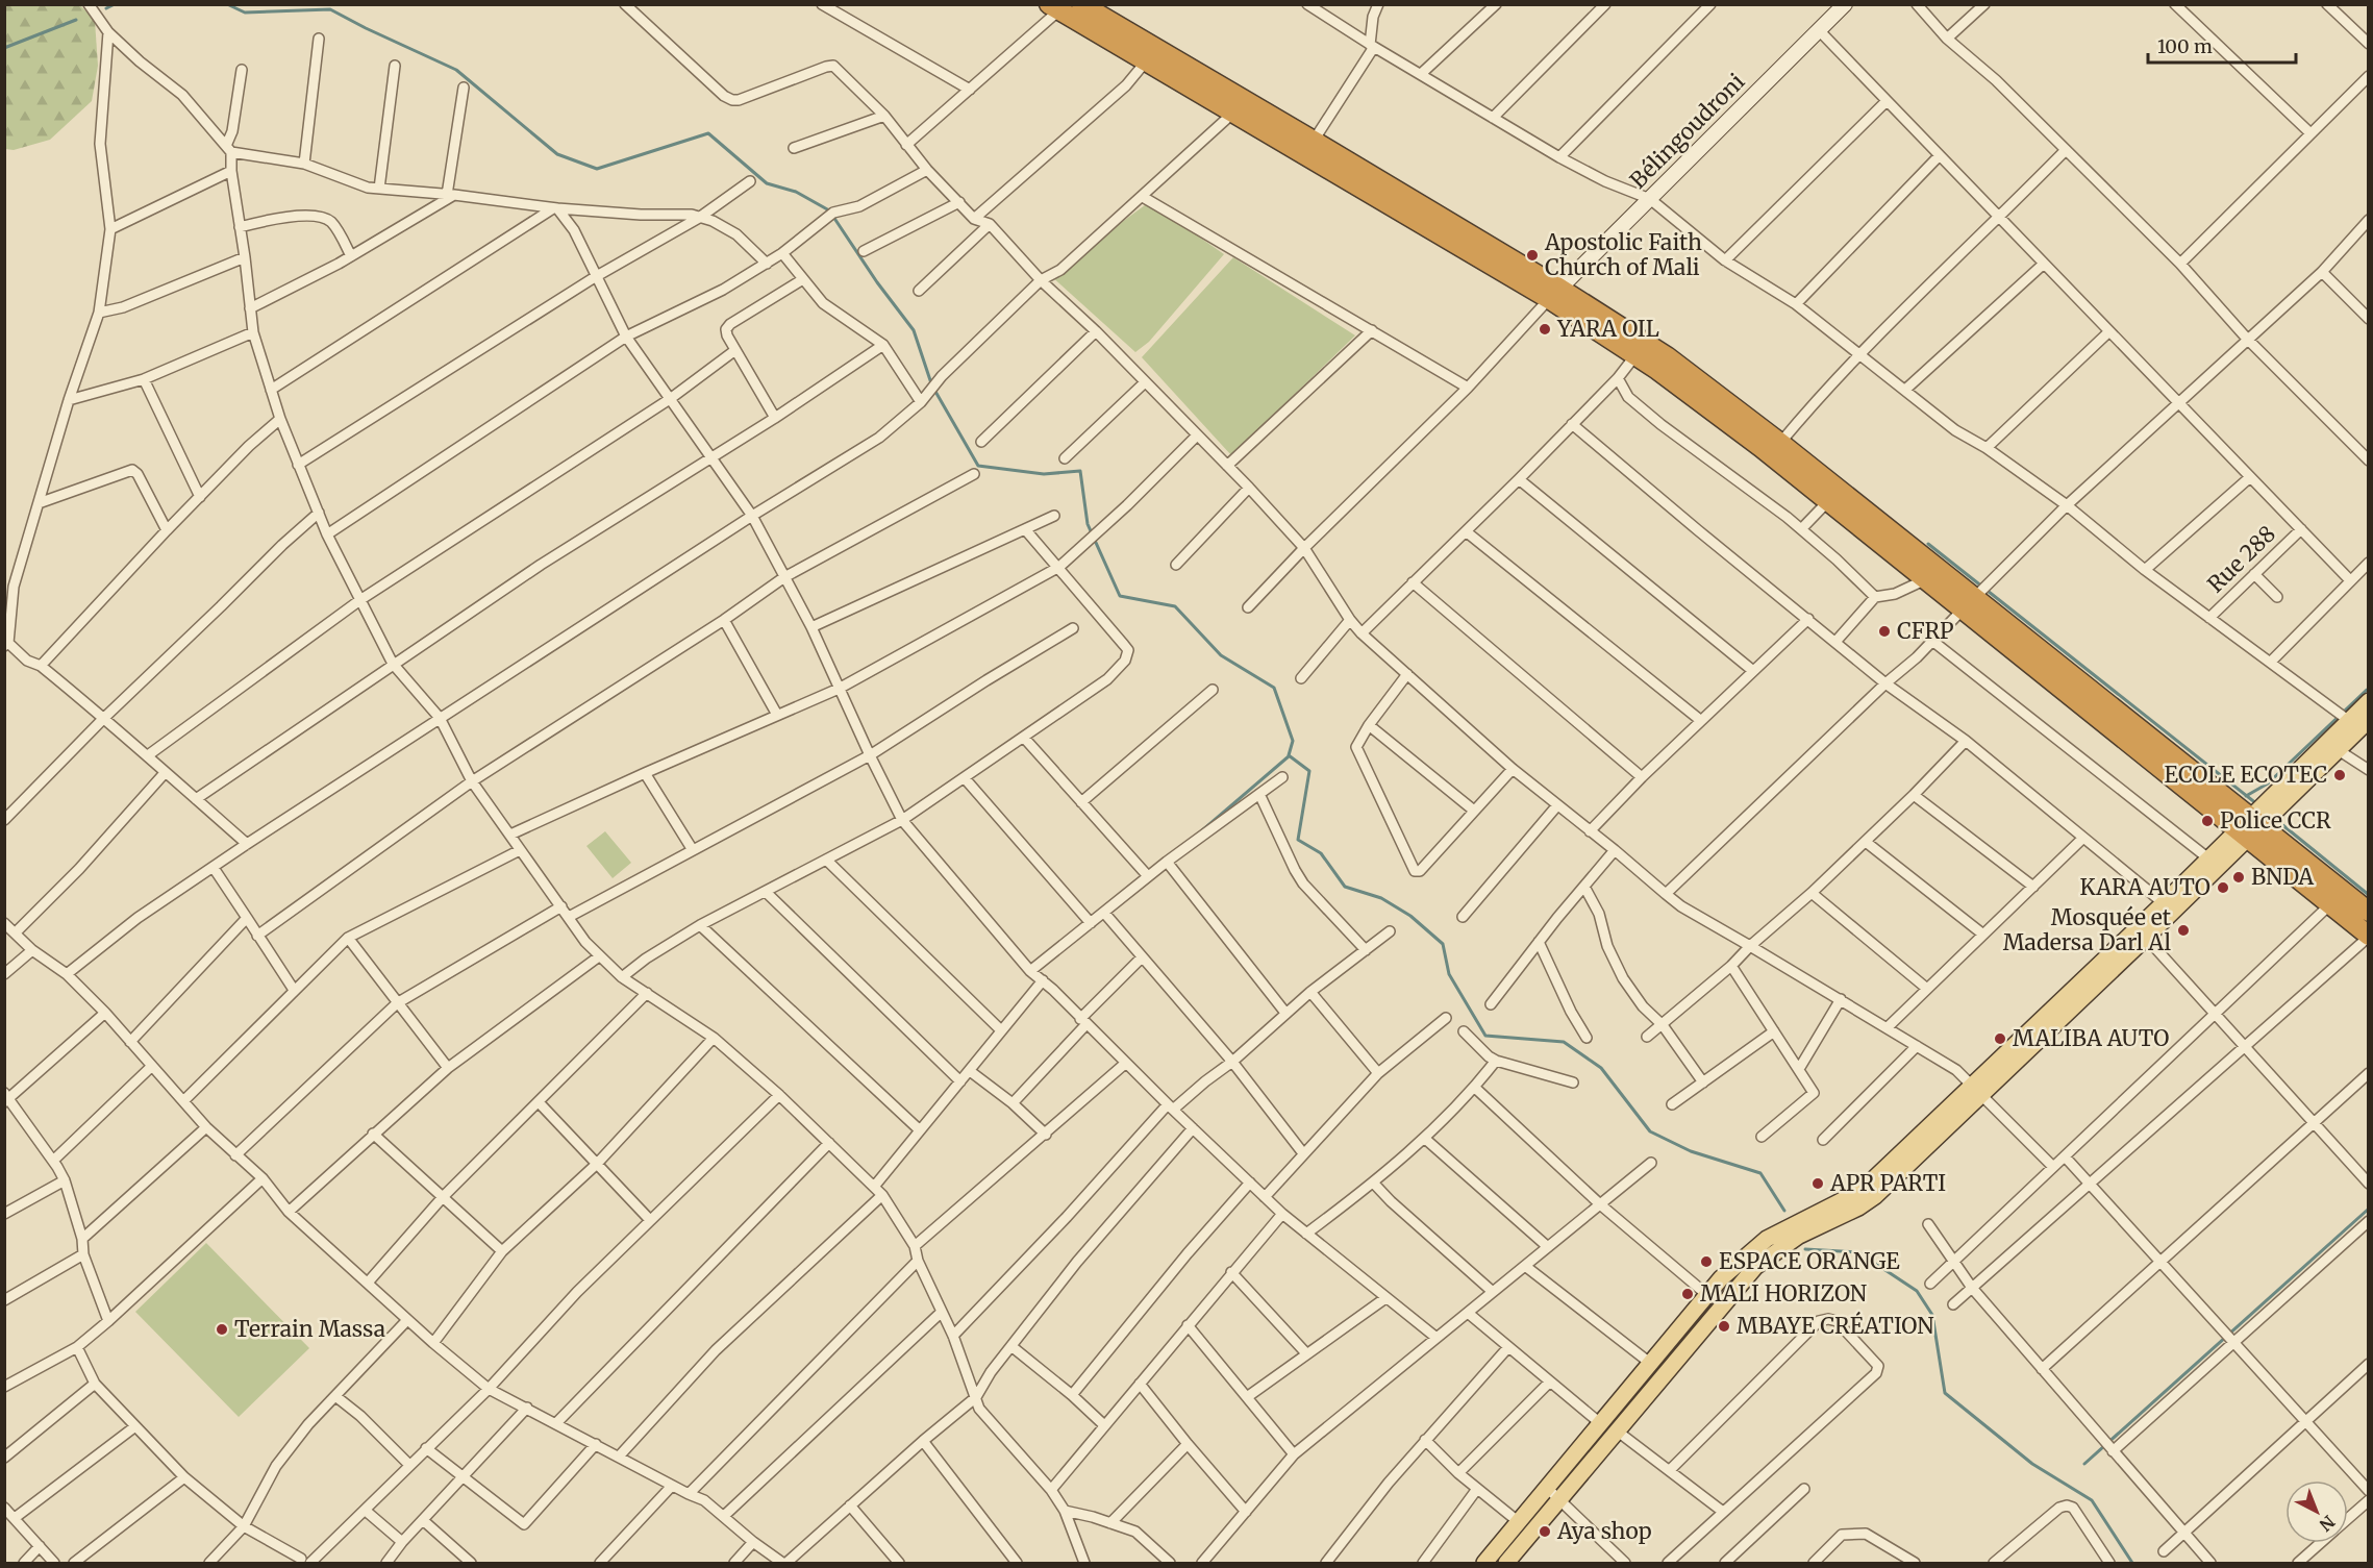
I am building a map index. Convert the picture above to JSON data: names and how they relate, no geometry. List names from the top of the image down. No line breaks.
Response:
{"streets":{"street":["Bélingoudroni","Rue 288"]},"places":["Apostolic Faith Church of Mali","YARA OIL","CFRP","ECOLE ECOTEC","Police CCR","BNDA","KARA AUTO","Mosquée et Madersa Darl Al","MALIBA AUTO","APR PARTI","ESPACE ORANGE","MALI HORIZON","MBAYE CRÉATION","Terrain Massa","Aya shop"],"scale_bar":"100 m","north":"bottom right"}
